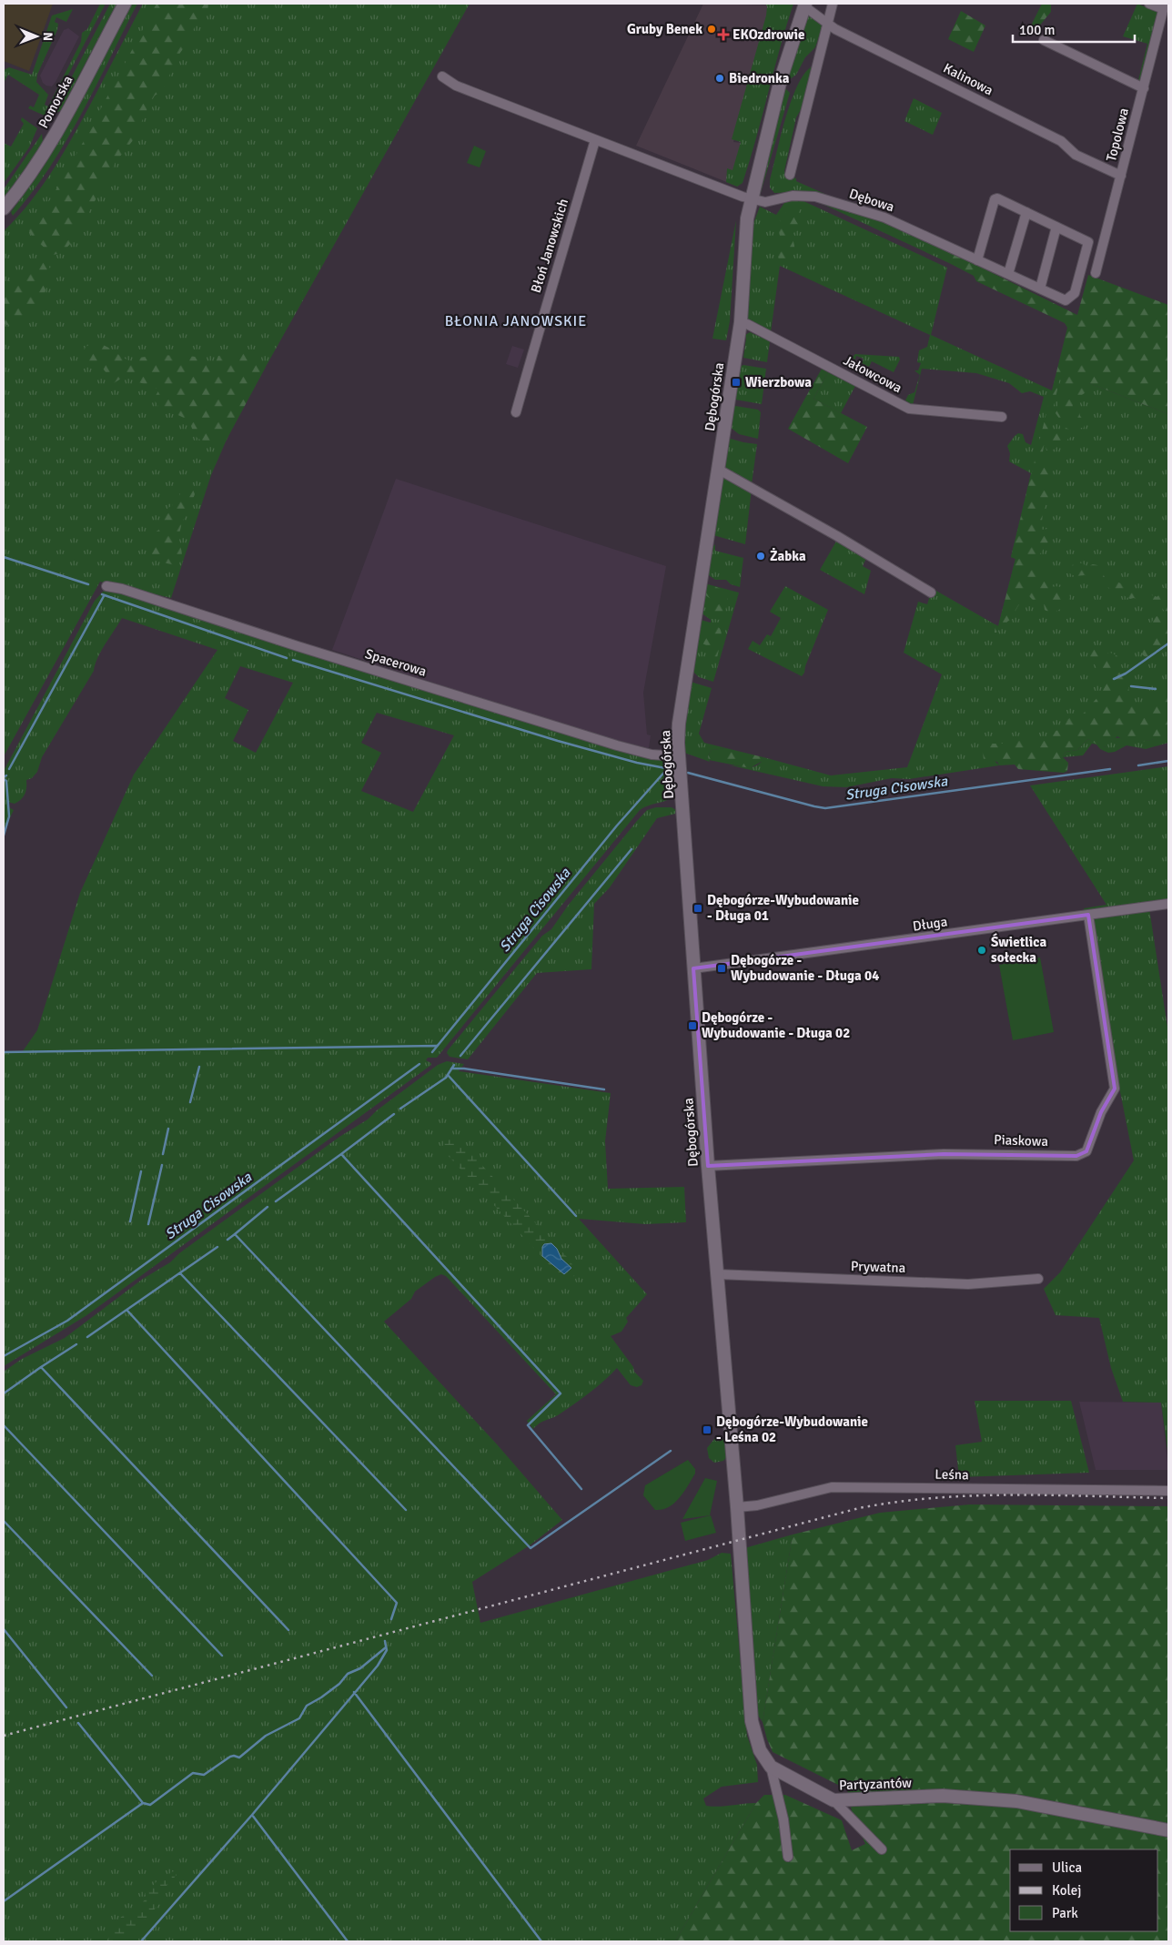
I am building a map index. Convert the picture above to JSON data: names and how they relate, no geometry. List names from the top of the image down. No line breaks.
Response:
{"streets":{"street":["Kalinowa","Pomorska","Topolowa","Dębowa","Błoń Janowskich","Jałowcowa","Dębogórska","Spacerowa","Długa","Piaskowa","Prywatna","Leśna","Partyzantów"]},"crossings":[["Kalinowa","Topolowa"],["Kalinowa","Dębogórska"],["Dębowa","Dębogórska"],["Jałowcowa","Dębogórska"],["Dębogórska","Spacerowa"],["Dębogórska","Długa"],["Dębogórska","Piaskowa"],["Dębogórska","Prywatna"],["Dębogórska","Leśna"],["Długa","Piaskowa"]],"districts":["BŁONIA JANOWSKIE"],"water":["Struga Cisowska"],"places":{"other":["Gruby Benek","Biedronka","Żabka","Świetlica sołecka"],"health":["EKOzdrowie"],"transit":["Wierzbowa","Dębogórze-Wybudowanie - Długa 01","Dębogórze - Wybudowanie - Długa 04","Dębogórze - Wybudowanie - Długa 02","Dębogórze-Wybudowanie - Leśna 02"]},"legend":["Ulica","Kolej","Park"],"scale_bar":"100 m","north":"right"}
